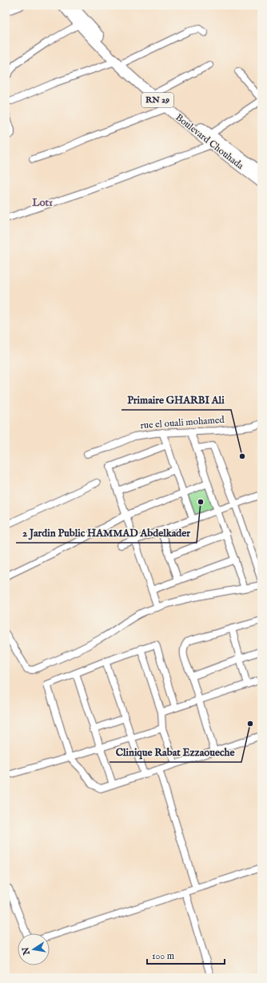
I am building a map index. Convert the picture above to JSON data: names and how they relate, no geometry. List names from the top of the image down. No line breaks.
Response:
{"streets":{"highway":["RN 29","Boulevard Chouhada"],"street":["rue el ouali mohamed"]},"crossings":[["RN 29","Boulevard Chouhada"]],"districts":["Lot1"],"places":["Primaire GHARBI Ali","2 Jardin Public HAMMAD Abdelkader","Clinique Rabat Ezzaoueche"],"scale_bar":"100 m","north":"left"}
